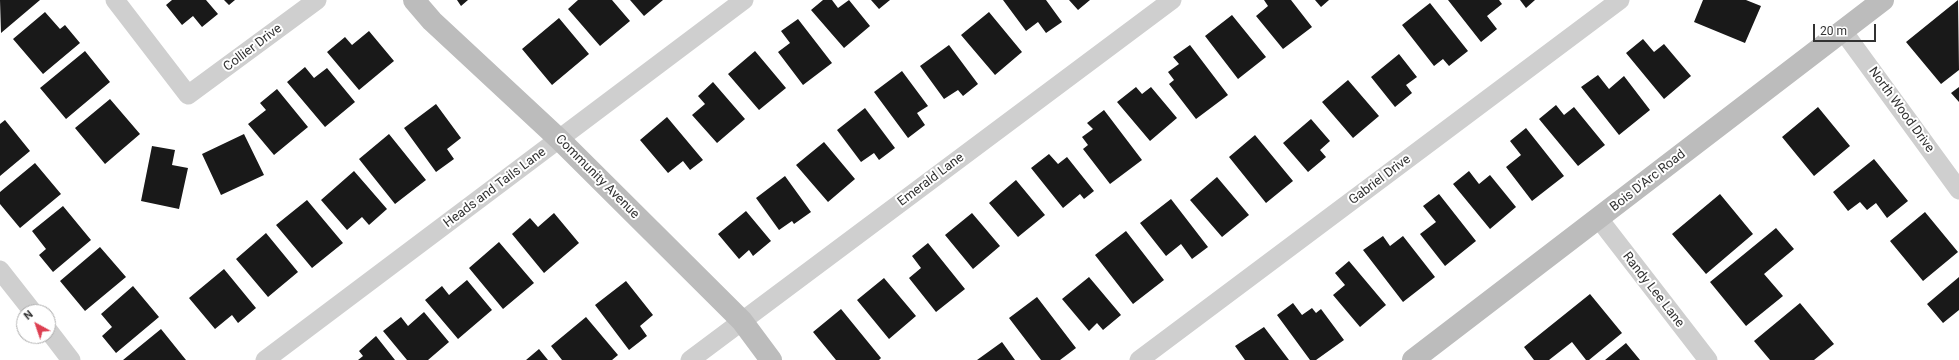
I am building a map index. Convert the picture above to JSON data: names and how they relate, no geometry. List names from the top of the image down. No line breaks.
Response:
{"streets":{"street":["Collier Drive","North Wood Drive","Community Avenue","Emerald Lane","Gabriel Drive","Bois D'Arc Road","Heads and Tails Lane","Randy Lee Lane"]},"crossings":[["North Wood Drive","Bois D'Arc Road"],["Community Avenue","Emerald Lane"],["Community Avenue","Heads and Tails Lane"],["Bois D'Arc Road","Randy Lee Lane"]],"scale_bar":"20 m","north":"top left"}
